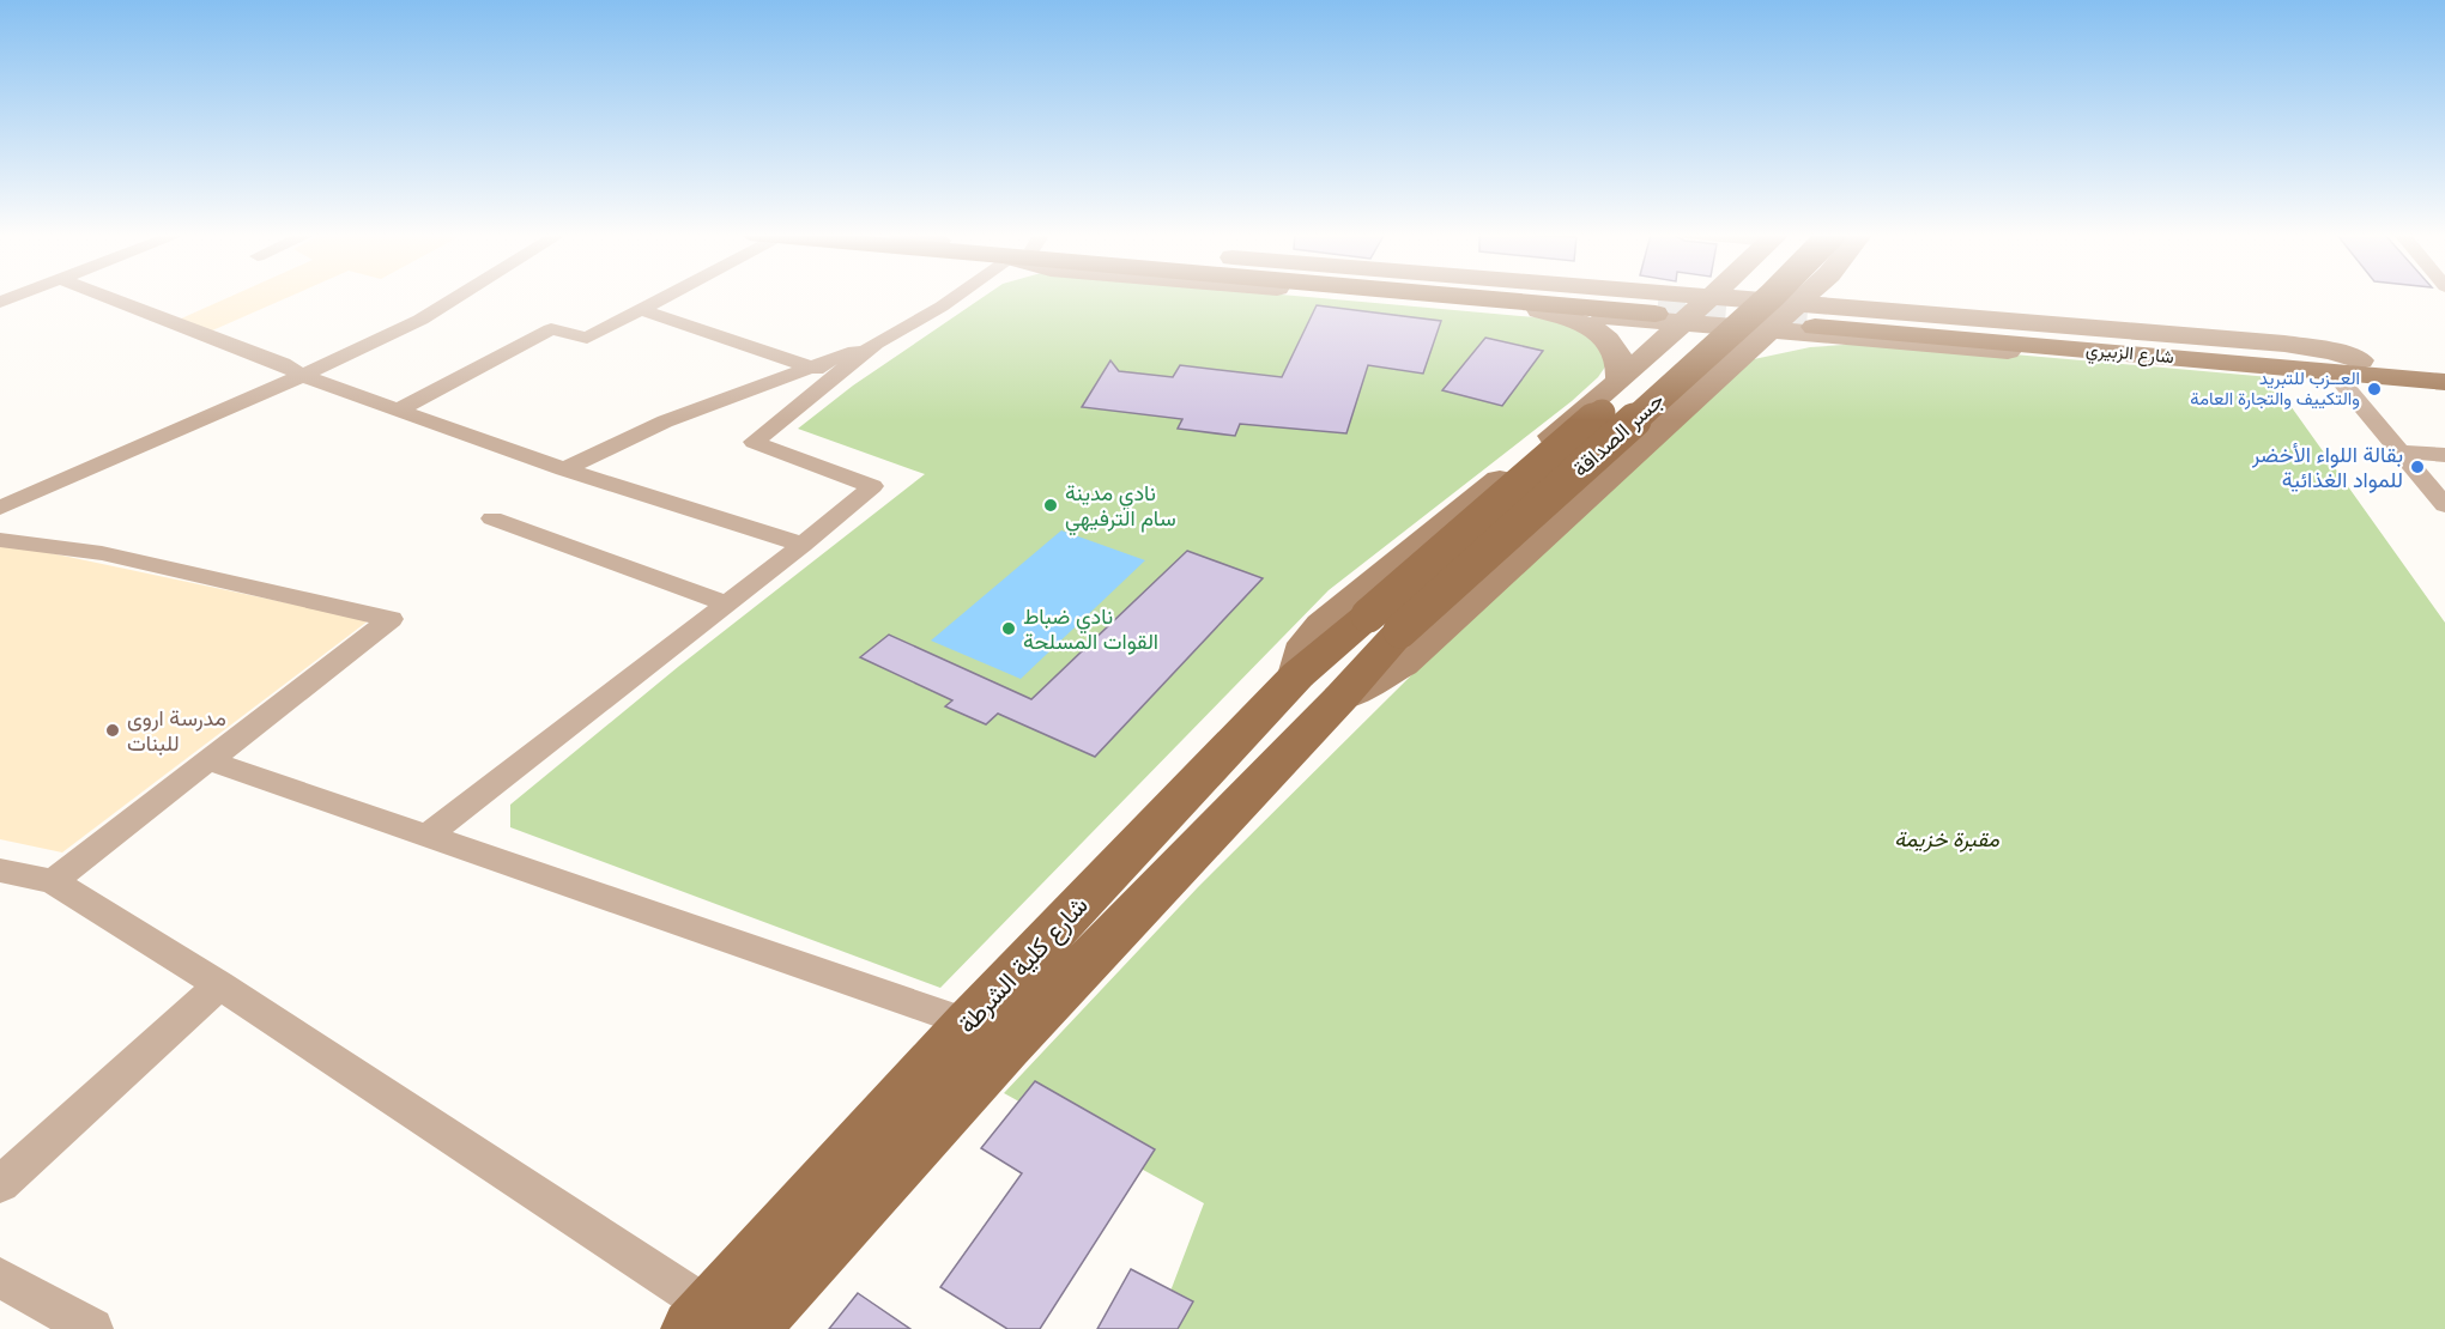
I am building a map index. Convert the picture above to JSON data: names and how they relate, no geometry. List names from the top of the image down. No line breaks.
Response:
{"streets":{"main road":["شارع الزبيري","جسر الصداقة","شارع كلية الشرطة"]},"crossings":[["جسر الصداقة","شارع كلية الشرطة"]],"parks":["مقبرة خزيمة"],"places":["العــزب للتبريد والتكييف والتجارة العامة","بقالة اللواء الأخضر للمواد الغذائية","نادي مدينة سام الترفيهي","نادي ضباط القوات المسلحة","مدرسة اروى للبنات"]}
